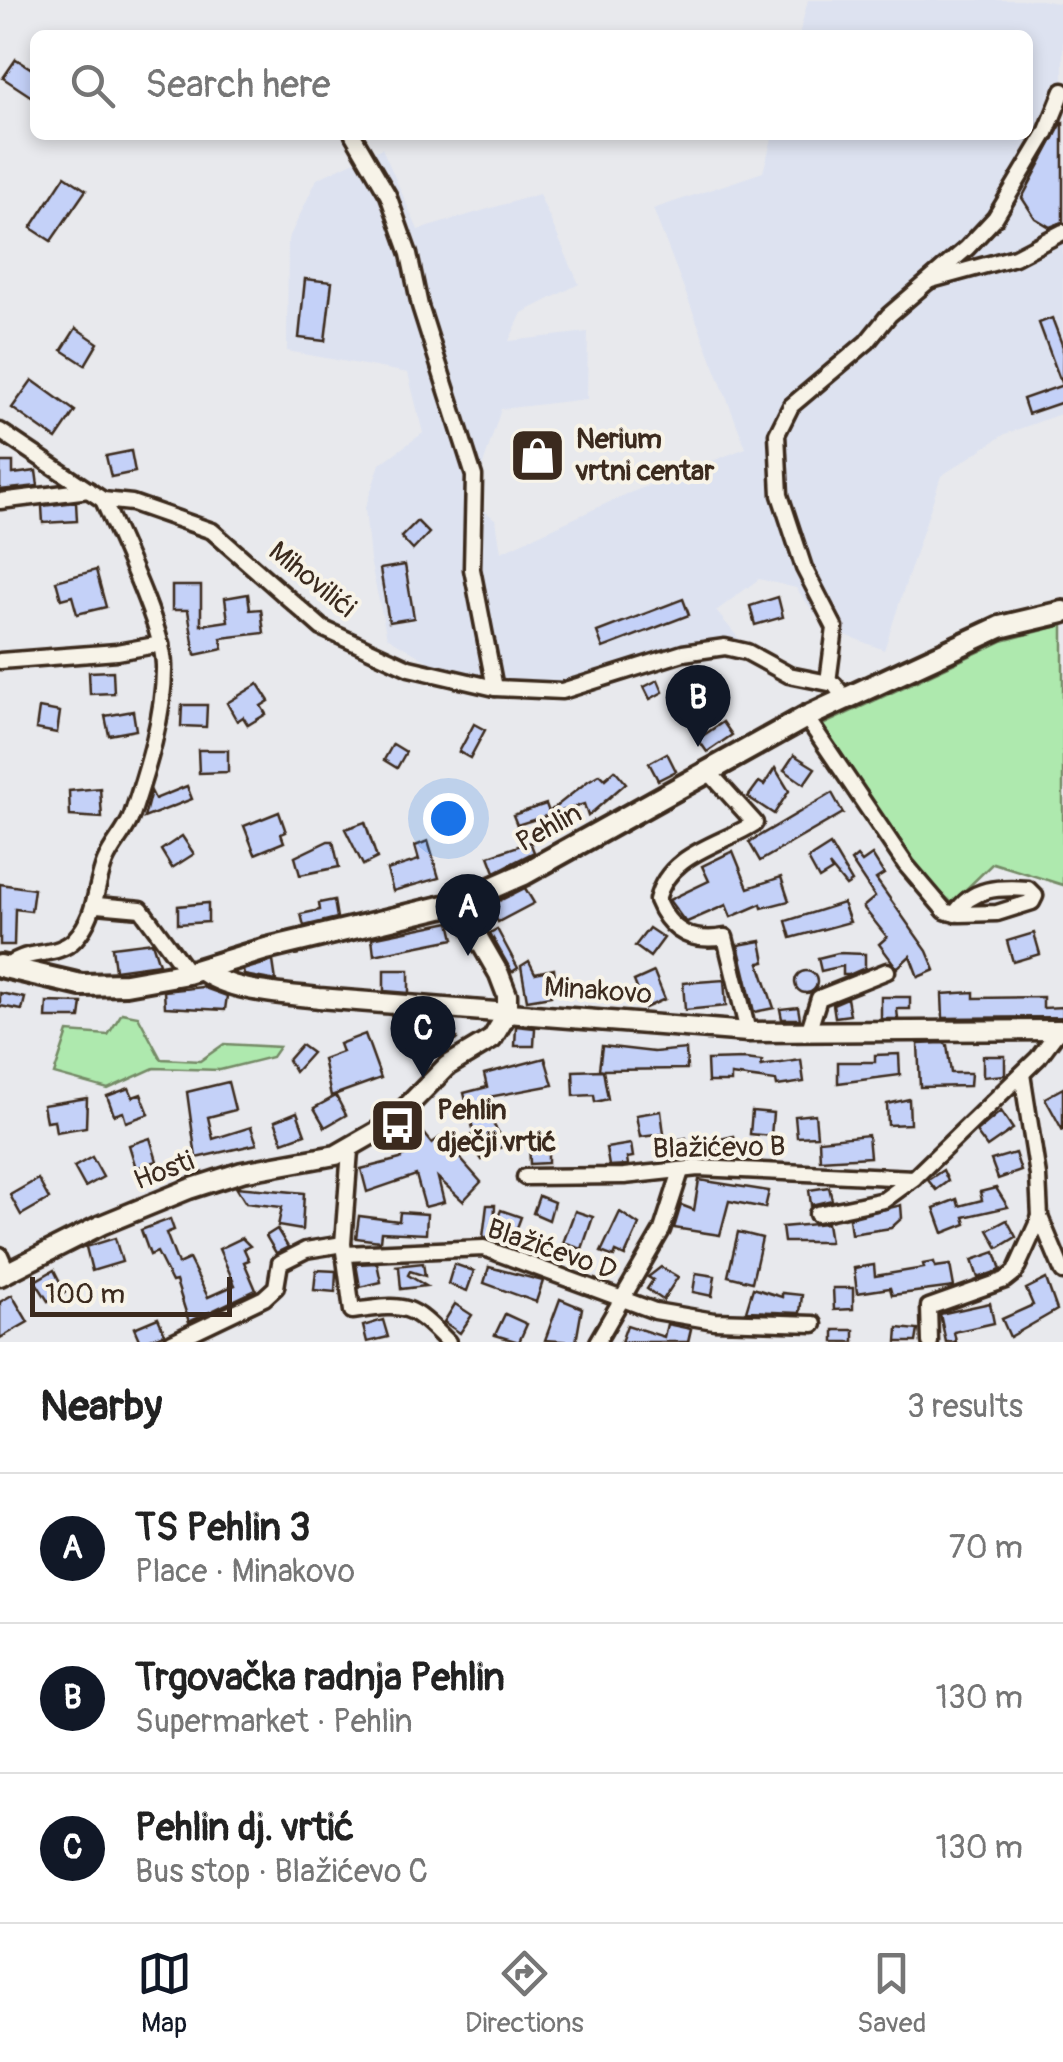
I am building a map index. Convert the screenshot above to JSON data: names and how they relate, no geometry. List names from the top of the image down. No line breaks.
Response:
{"streets":{"main road":["Pehlin"],"street":["Mihovilići","Minakovo","Blažićevo B","Hosti","Blažićevo D"]},"crossings":[["Pehlin","Minakovo"],["Blažićevo B","Blažićevo D"]],"places":{"shop":["Nerium vrtni centar"],"bus stop":["Pehlin dječji vrtić"]},"scale_bar":"100 m","page":{"search":"Search here","pins":["B","A","C"],"scale":"100 m","heading":["Nearby","3 results"],"list":[{"mark":"A","name":"TS Pehlin 3","note":"Place · Minakovo","value":"70 m"},{"mark":"B","name":"Trgovačka radnja Pehlin","note":"Supermarket · Pehlin","value":"130 m"},{"mark":"C","name":"Pehlin dj. vrtić","note":"Bus stop · Blažićevo C","value":"130 m"}],"nav":["Map","Directions","Saved"]}}
